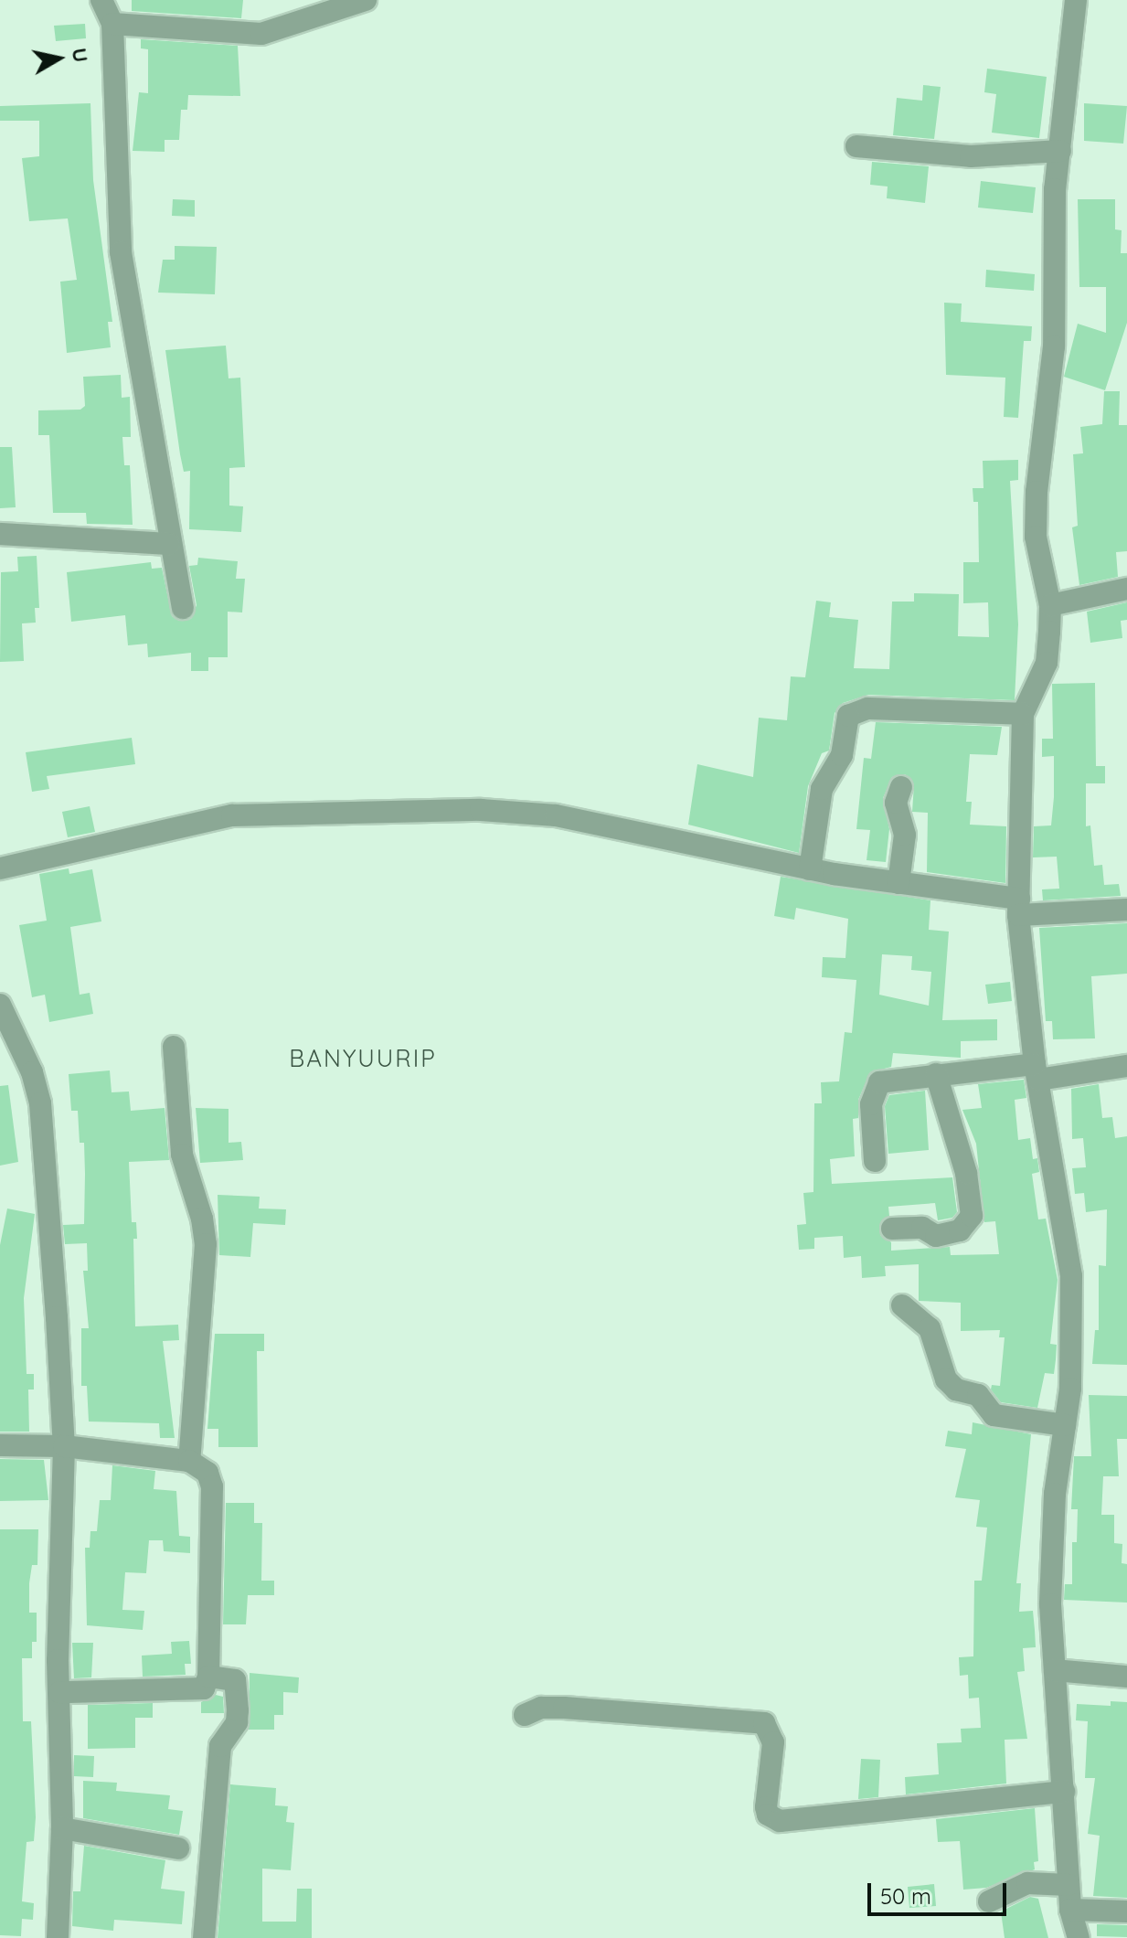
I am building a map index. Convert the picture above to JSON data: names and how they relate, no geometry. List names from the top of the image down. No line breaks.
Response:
{"districts":["BANYUURIP"],"scale_bar":"50 m","north":"right"}
